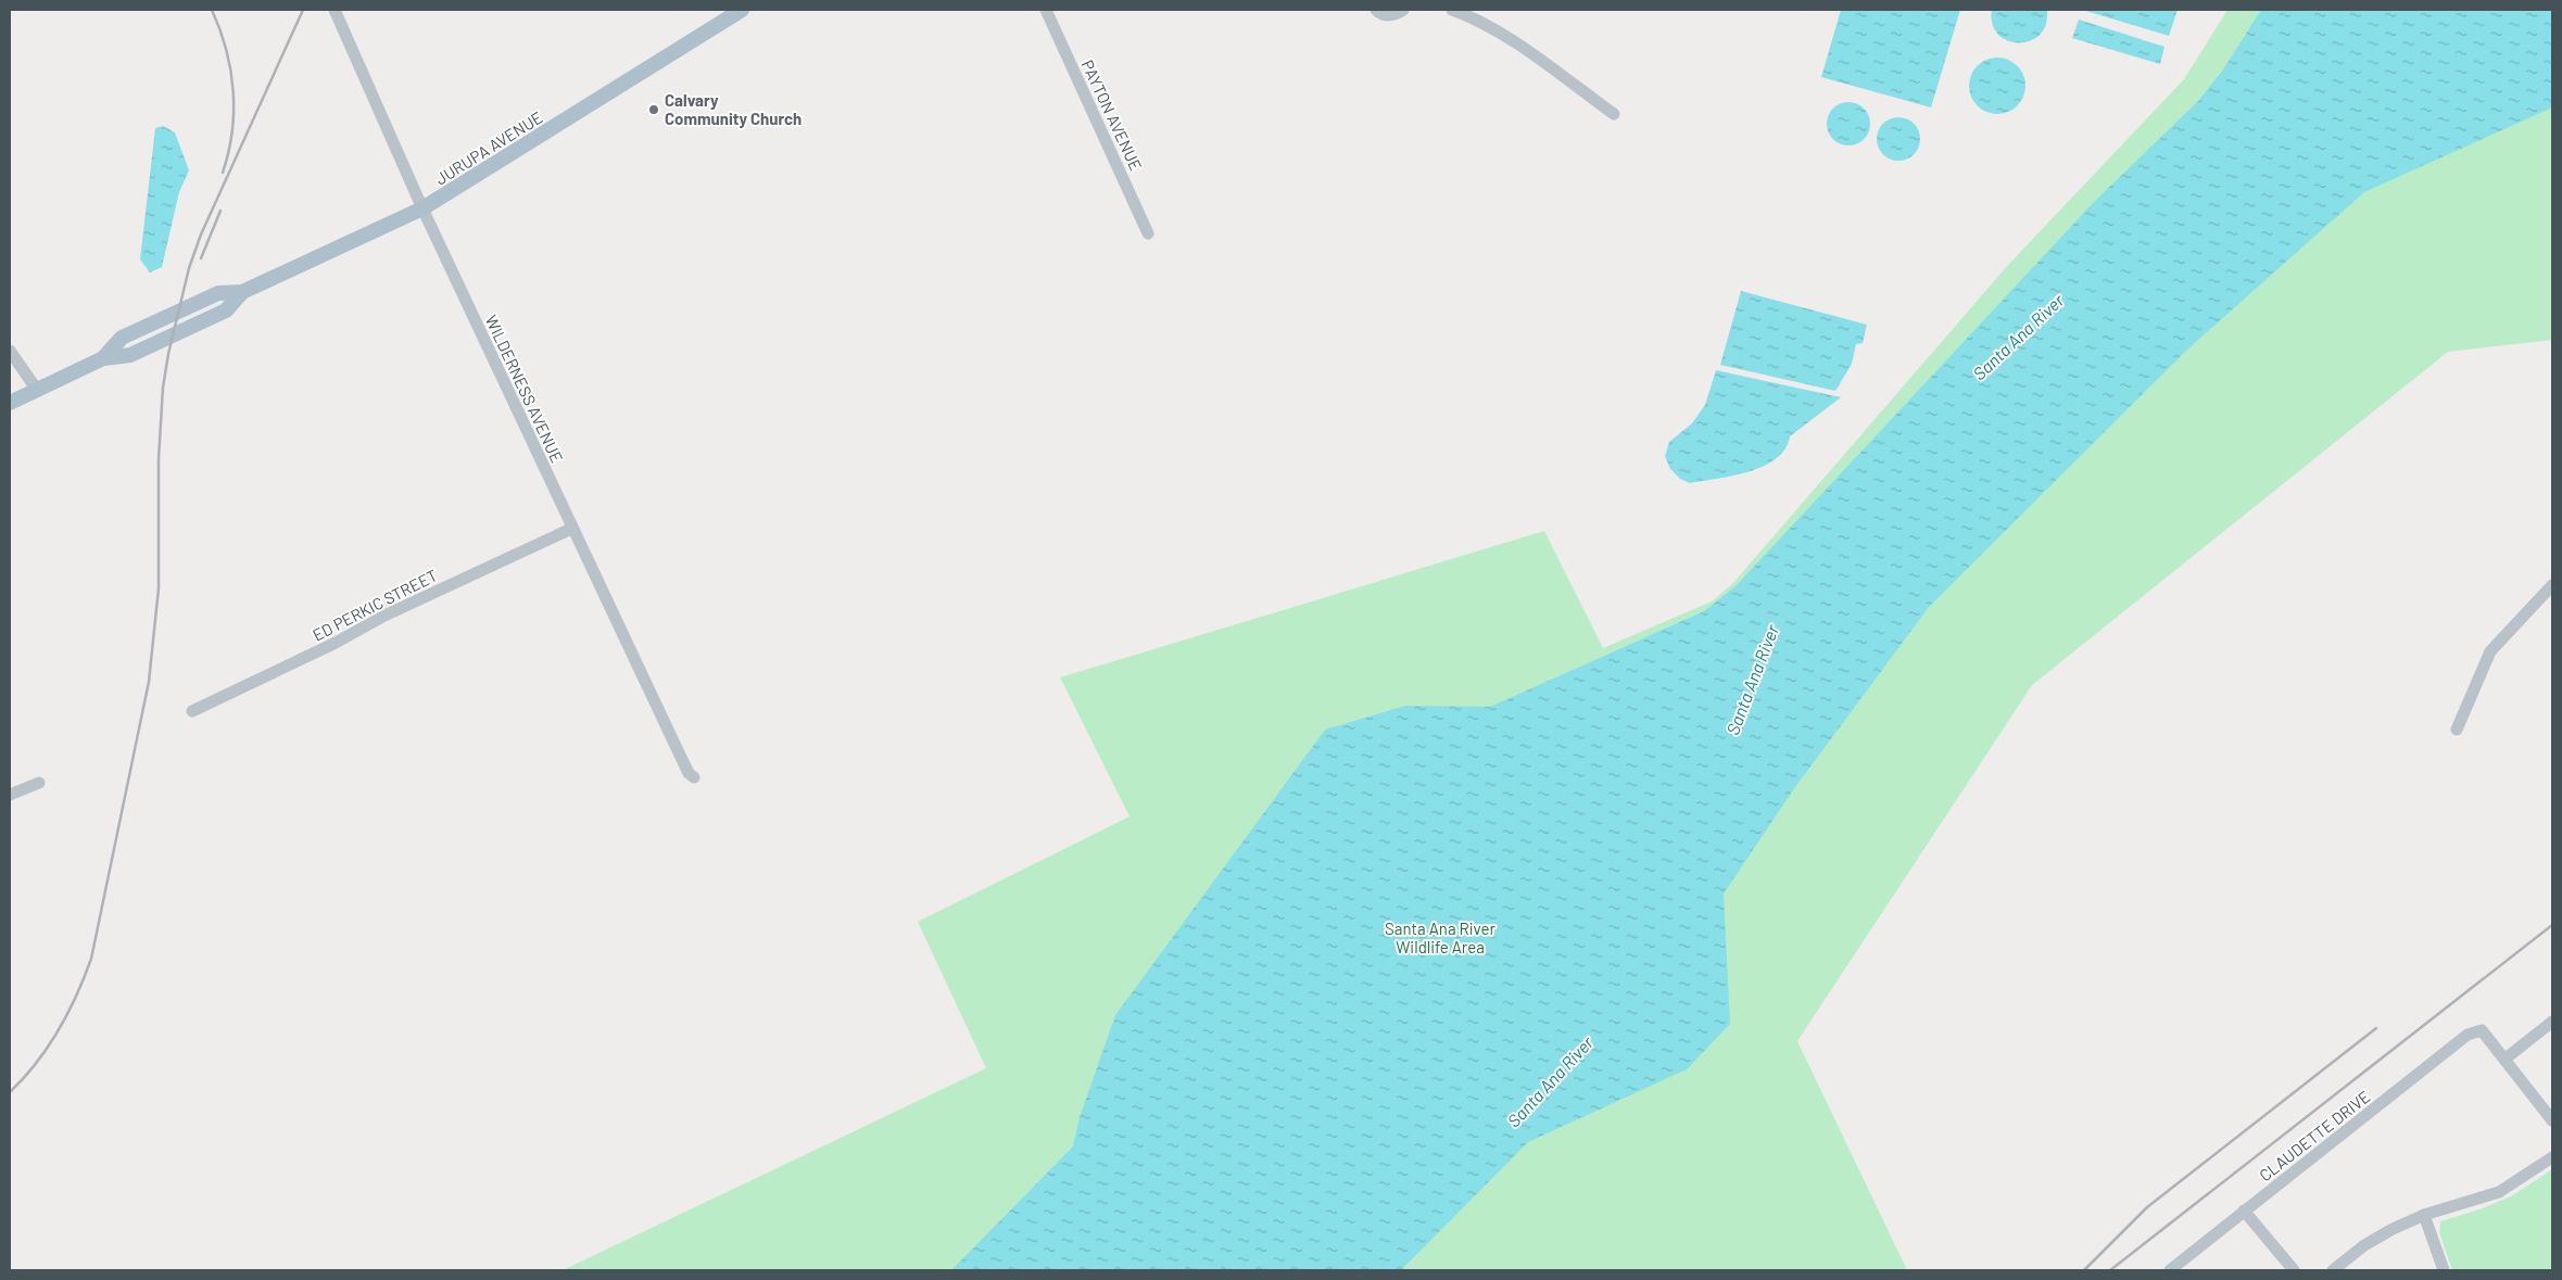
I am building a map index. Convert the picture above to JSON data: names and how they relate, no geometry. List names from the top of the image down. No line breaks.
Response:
{"streets":{"main road":["JURUPA AVENUE"],"street":["PAYTON AVENUE","WILDERNESS AVENUE","ED PERKIC STREET","CLAUDETTE DRIVE"]},"crossings":[["JURUPA AVENUE","WILDERNESS AVENUE"],["WILDERNESS AVENUE","ED PERKIC STREET"]],"water":["Santa Ana River"],"parks":["Santa Ana River Wildlife Area"],"places":["Calvary Community Church"]}
